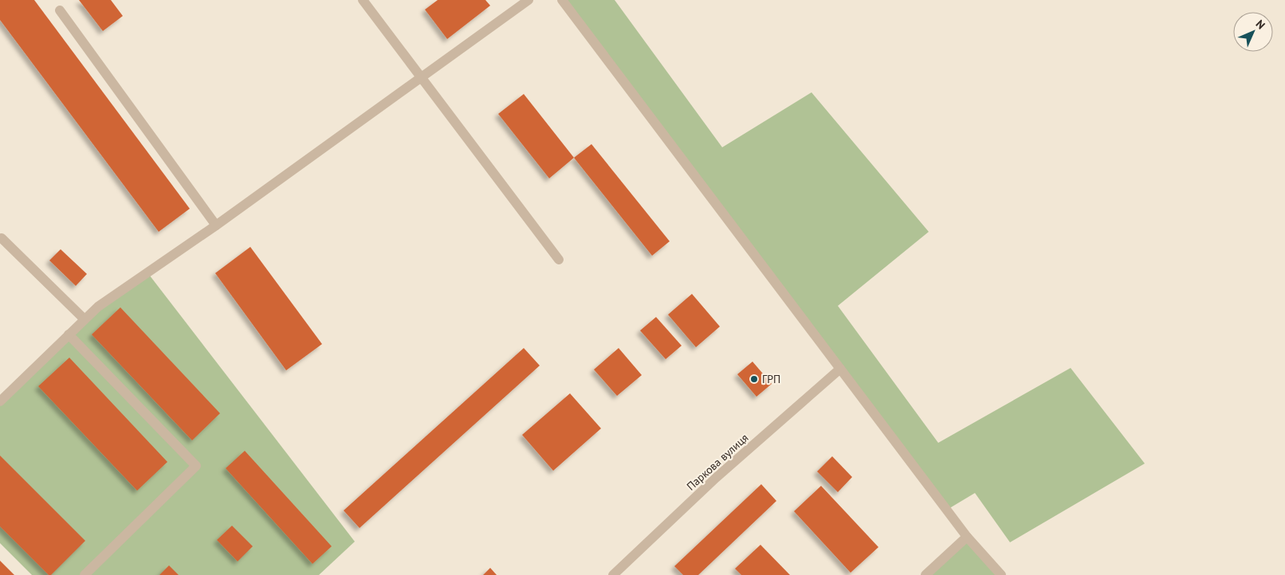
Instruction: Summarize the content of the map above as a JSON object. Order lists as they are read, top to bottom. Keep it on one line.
{"streets":{"street":["Паркова вулиця"]},"places":["ГРП"],"north":"top right"}
